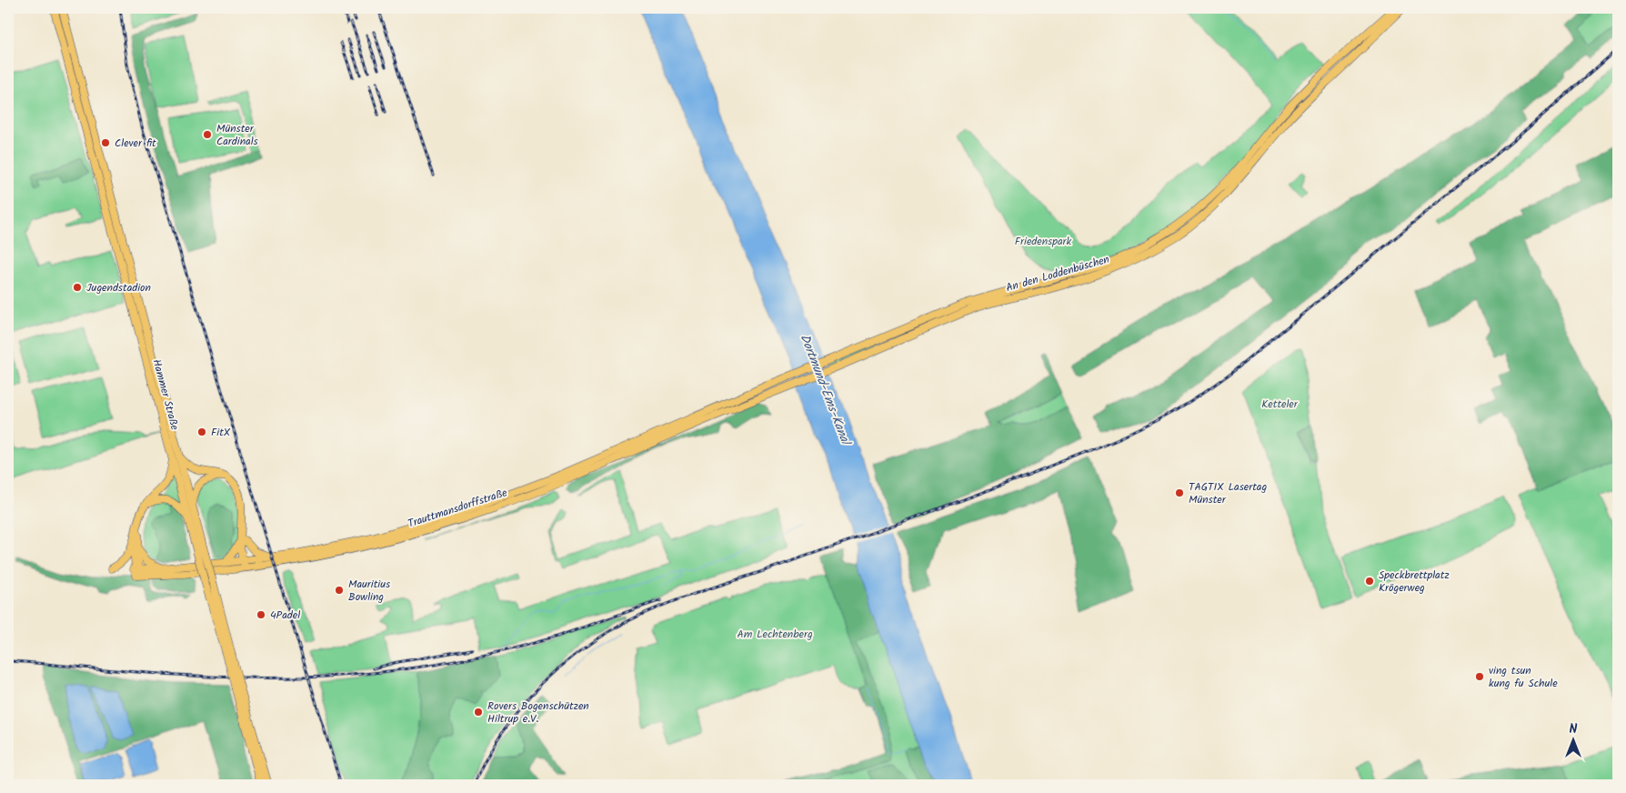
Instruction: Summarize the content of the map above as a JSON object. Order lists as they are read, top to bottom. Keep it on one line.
{"streets":{"main road":["An den Loddenbüschen","Hammer Straße","Trauttmansdorffstraße"]},"crossings":[["An den Loddenbüschen","Trauttmansdorffstraße"]],"water":["Dortmund-Ems-Kanal"],"parks":["Friedenspark","Ketteler","Am Lechtenberg"],"places":["Münster Cardinals","Clever fit","Jugendstadion","FitX","TAGTIX Lasertag Münster","Speckbrettplatz Krögerweg","Mauritius Bowling","4Padel","ving tsun kung fu Schule","Rovers Bogenschützen Hiltrup e.V."],"north":"top"}
